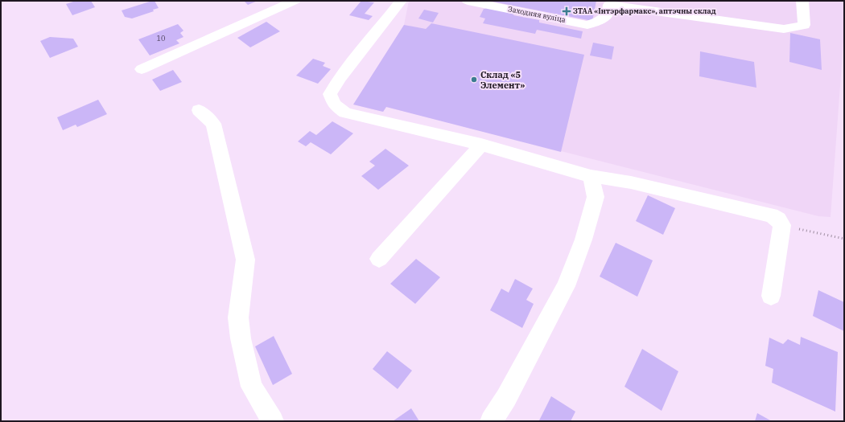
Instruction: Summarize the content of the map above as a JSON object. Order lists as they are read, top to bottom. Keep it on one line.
{"streets":{"street":["Заходняя вуліца"]},"places":{"health":["ЗТАА «Інтэрфармакс», аптэчны склад"],"other":["Склад «5 Элемент»"]},"house_numbers":["10"]}
